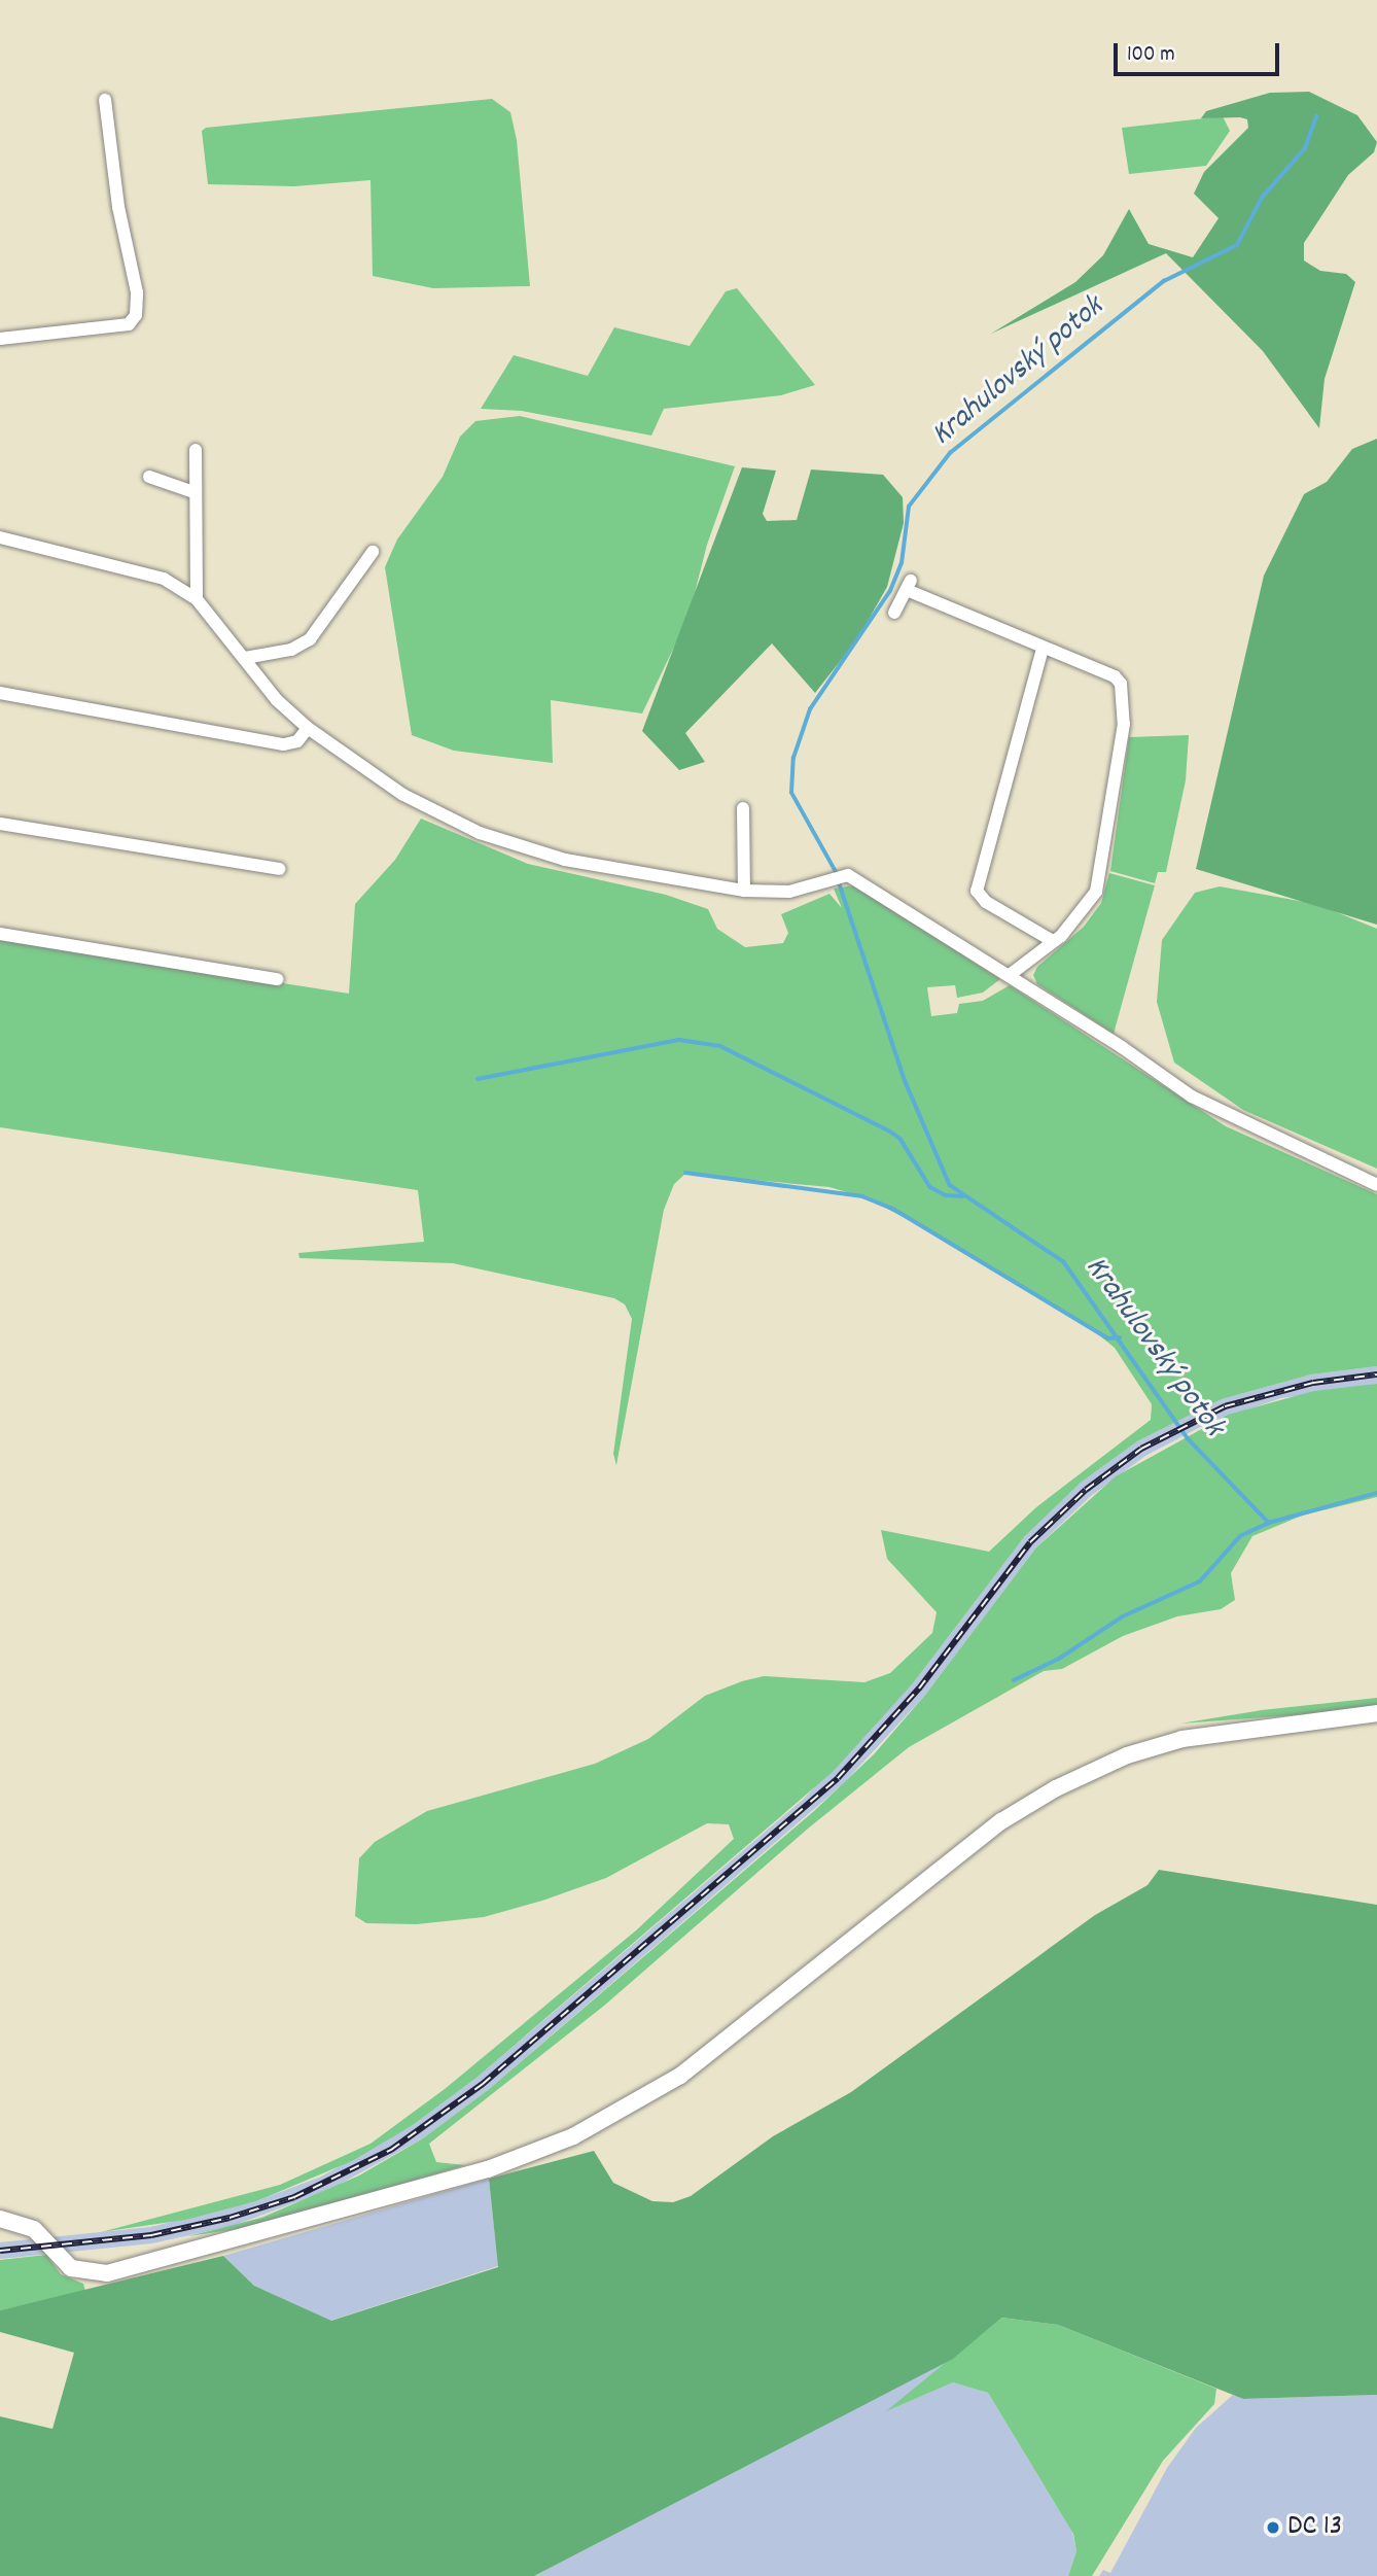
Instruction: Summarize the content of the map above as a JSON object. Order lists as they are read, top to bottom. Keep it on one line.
{"water":["Krahulovský potok"],"places":["DC 13"],"scale_bar":"100 m"}
